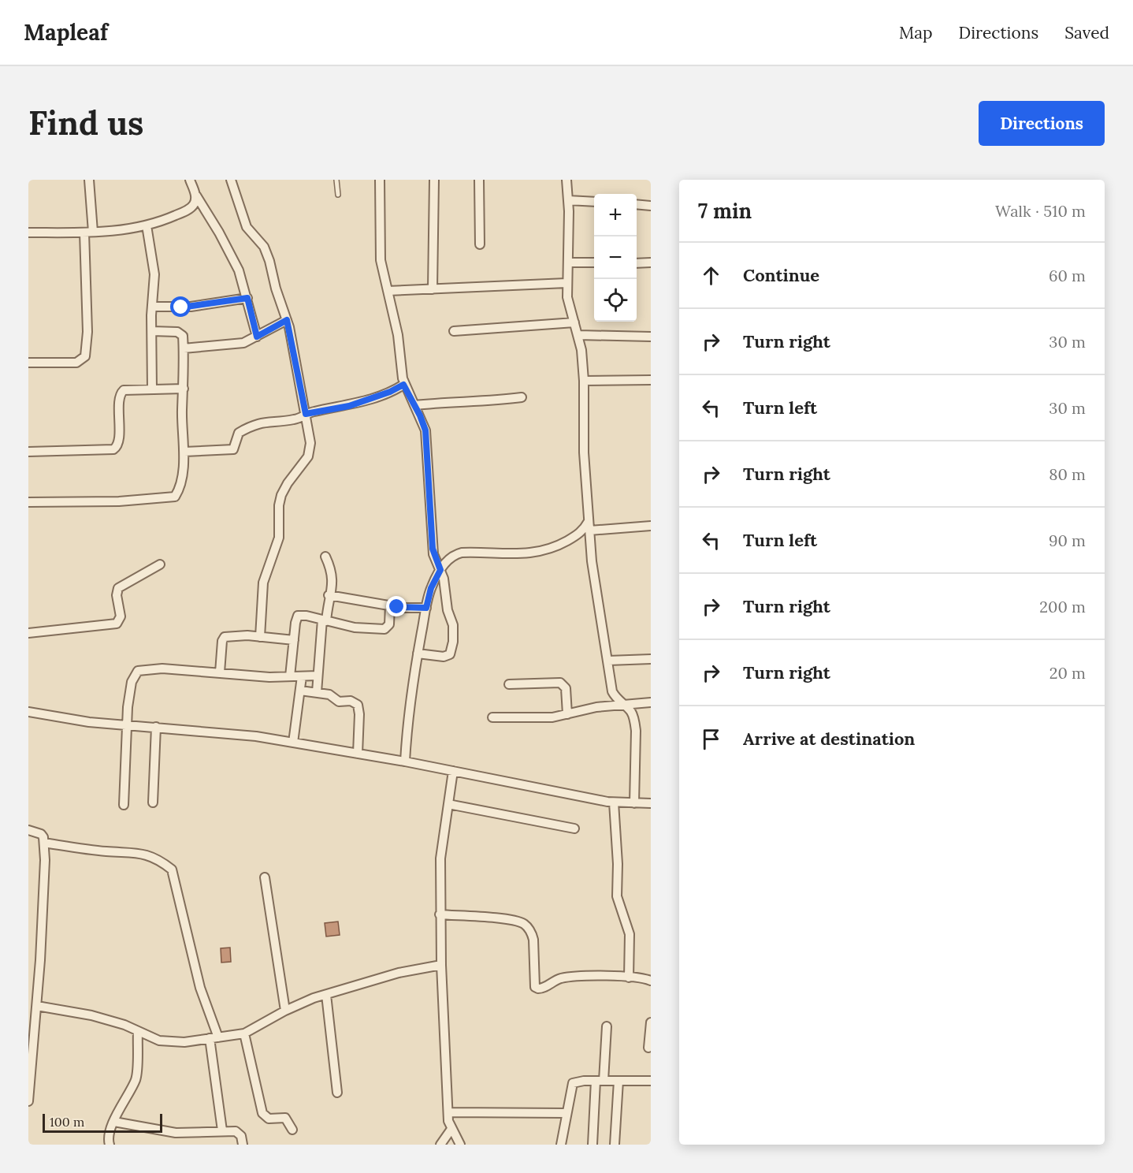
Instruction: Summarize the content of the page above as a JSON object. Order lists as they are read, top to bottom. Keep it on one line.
{"scale_bar":"100 m","page":{"header":"Mapleaf","nav":["Map","Directions","Saved"],"buttons":"Directions","title":"Find us","heading":["7 min","Walk · 510 m"],"map_buttons":["+","−"],"list":[["Continue","60 m"],["Turn right","30 m"],["Turn left","30 m"],["Turn right","80 m"],["Turn left","90 m"],["Turn right","200 m"],["Turn right","20 m"],"Arrive at destination"],"scale":"100 m"}}
